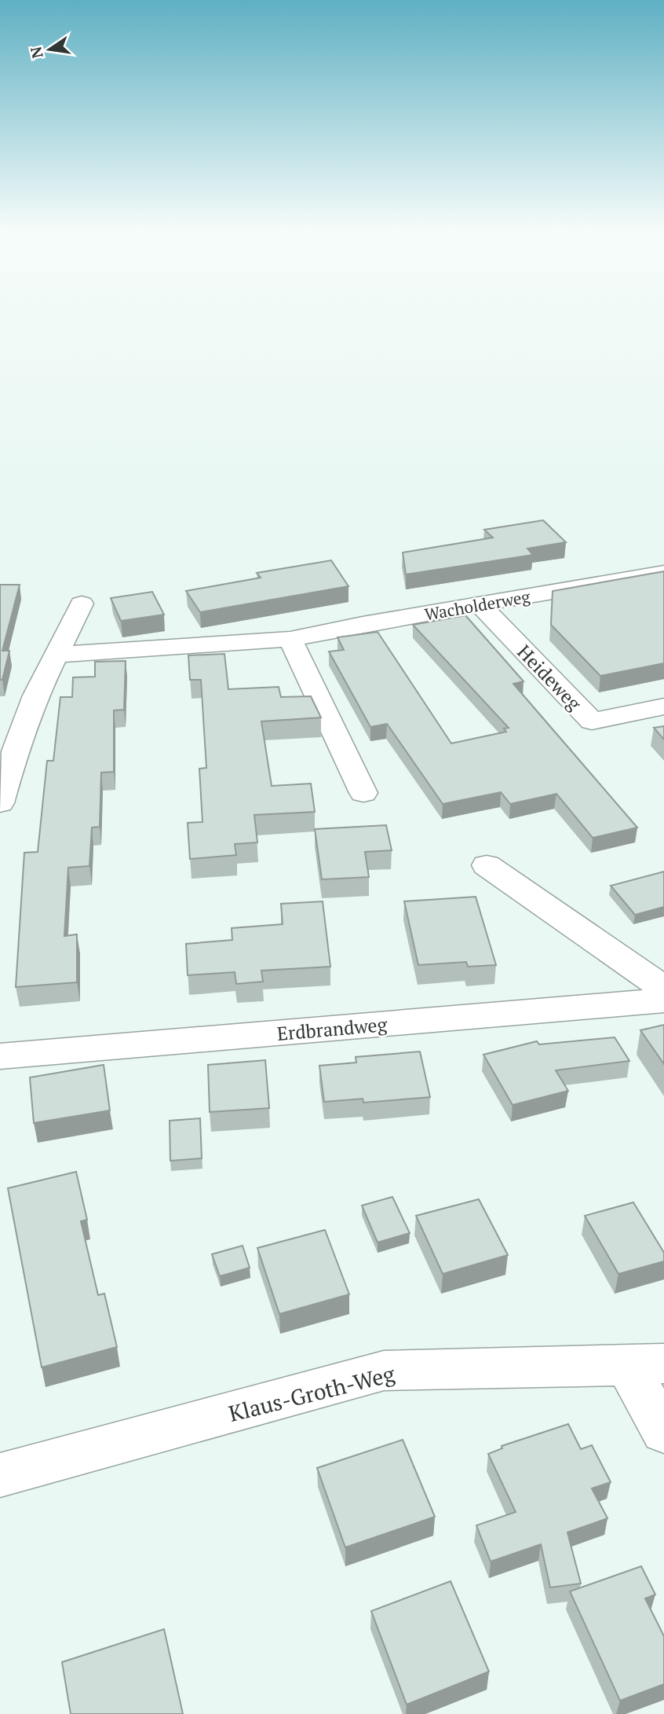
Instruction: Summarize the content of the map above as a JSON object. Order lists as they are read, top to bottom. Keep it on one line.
{"streets":{"street":["Wacholderweg","Heideweg","Erdbrandweg","Klaus-Groth-Weg"]},"crossings":[["Wacholderweg","Heideweg"]],"north":"left"}
